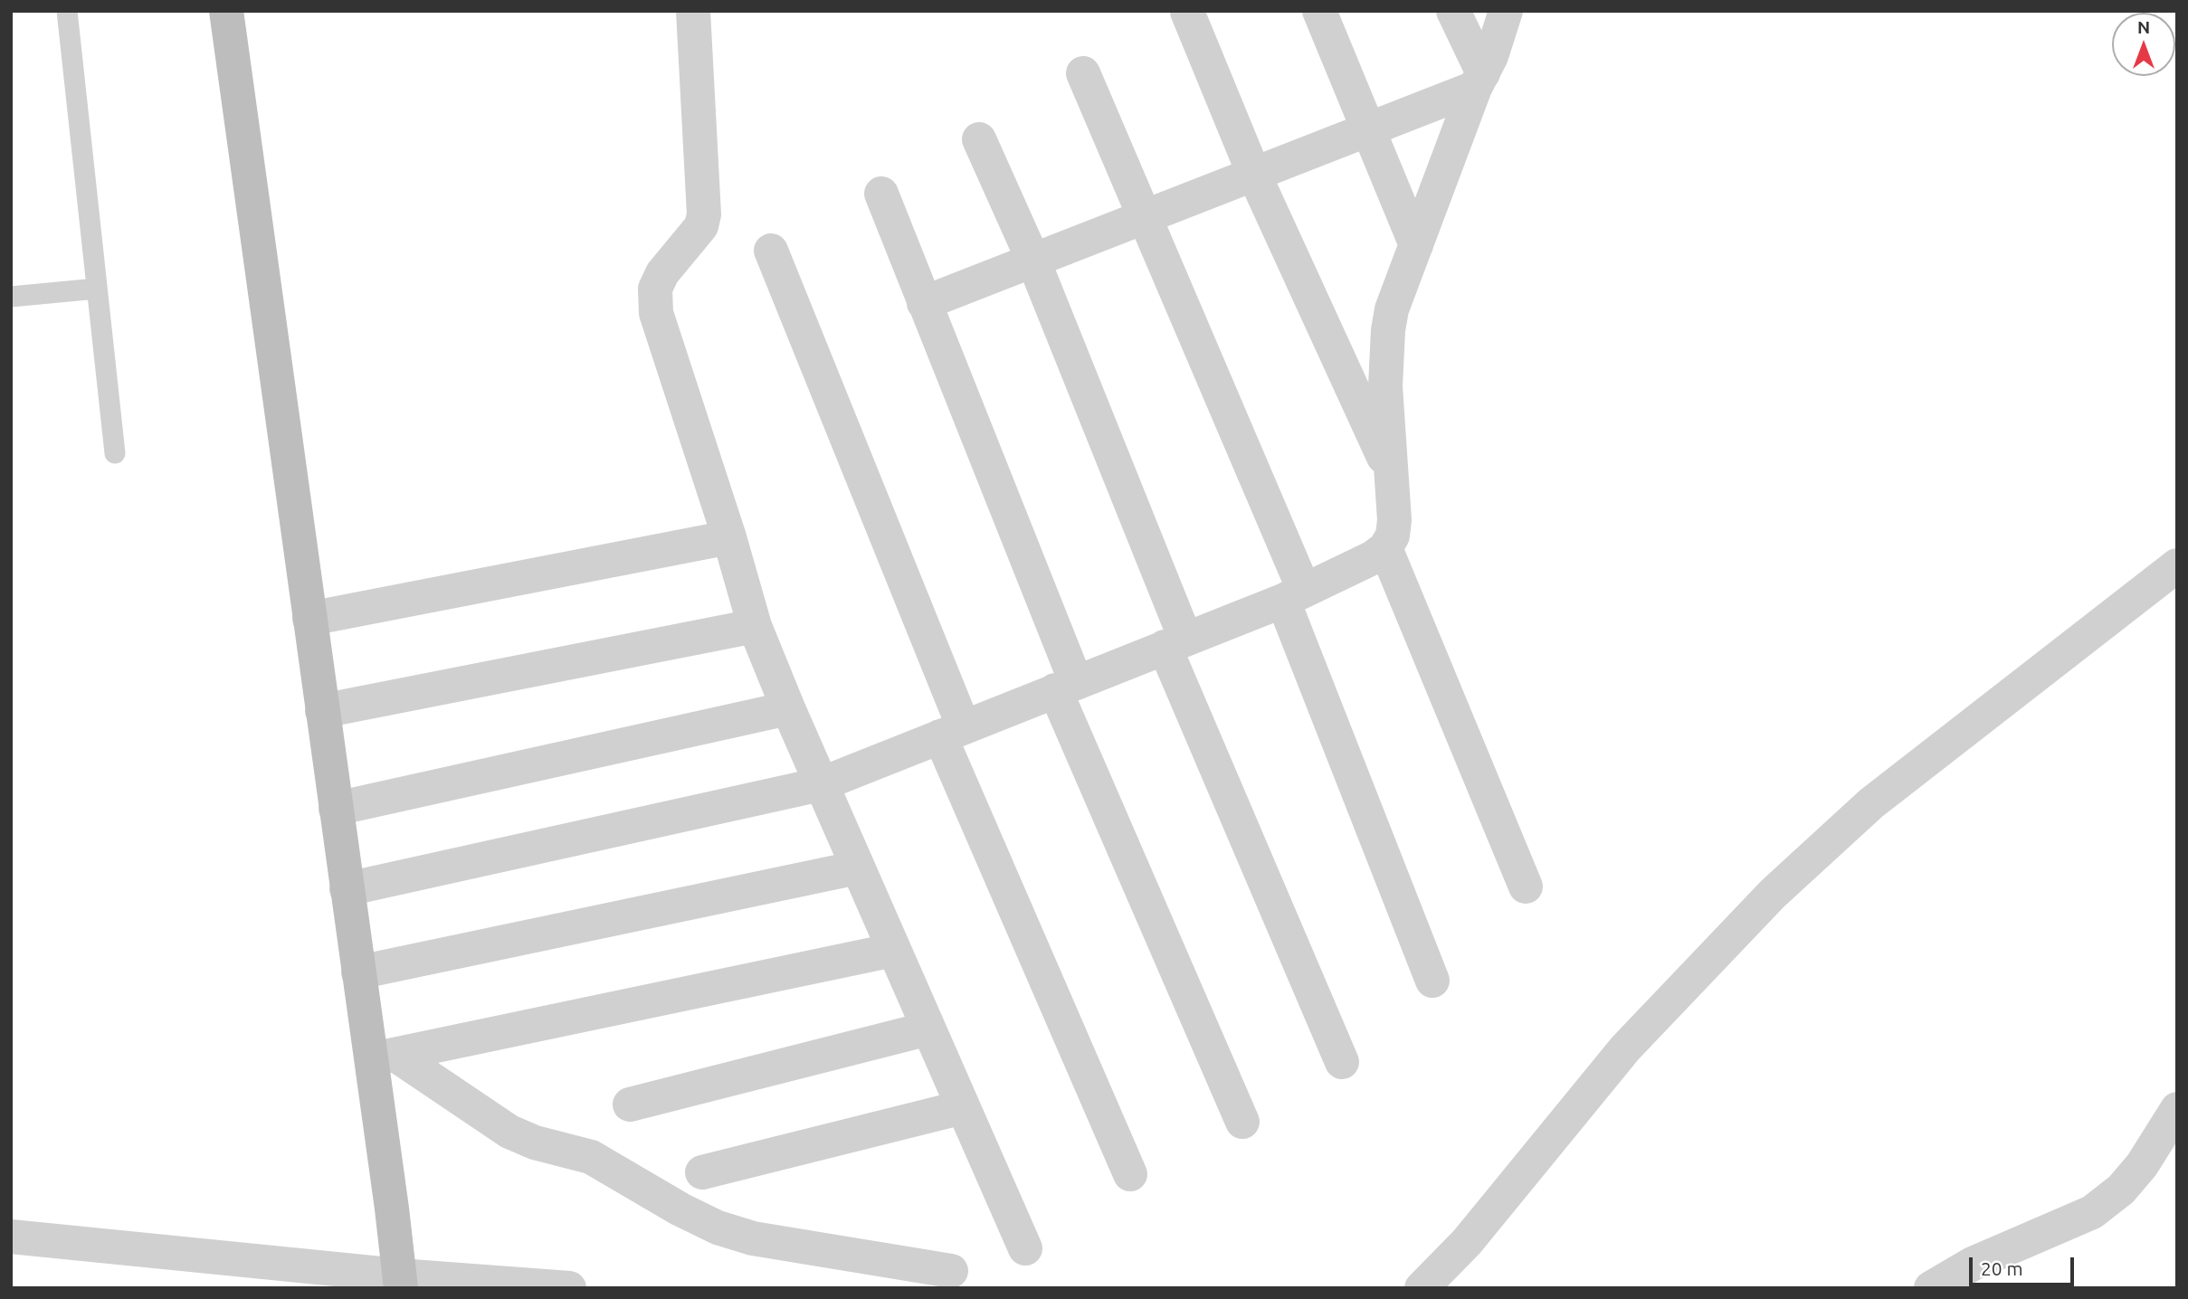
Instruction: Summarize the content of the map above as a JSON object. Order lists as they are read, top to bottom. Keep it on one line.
{"scale_bar":"20 m","north":"top"}
